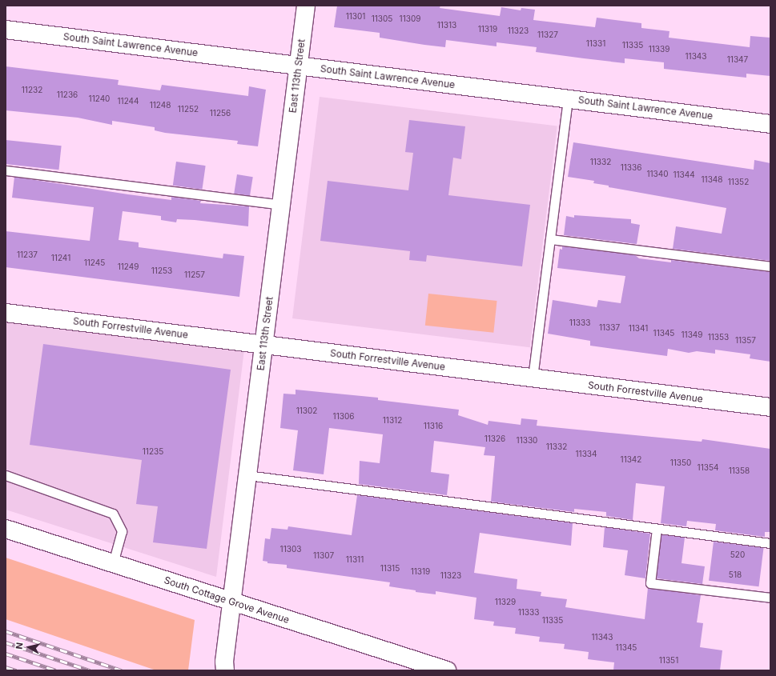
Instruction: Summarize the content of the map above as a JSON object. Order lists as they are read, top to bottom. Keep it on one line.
{"streets":{"street":["South Saint Lawrence Avenue","East 113th Street","South Forrestville Avenue","South Cottage Grove Avenue"]},"crossings":[["South Saint Lawrence Avenue","East 113th Street"],["East 113th Street","South Forrestville Avenue"],["East 113th Street","South Cottage Grove Avenue"]],"house_numbers":["11301","11305","11309","11313","11319","11323","11327","11331","11335","11339","11343","11347","11232","11236","11240","11244","11248","11252","11256","11332","11336","11340","11344","11348","11352","11237","11241","11245","11249","11253","11257","11333","11337","11341","11345","11349","11353","11357","11302","11306","11312","11316","11326","11330","11332","11235","11334","11342","11350","11354","11358","11303","520","11307","11311","11315","11319","518","11323","11329","11333","11335","11343","11345","11351"],"north":"left"}
